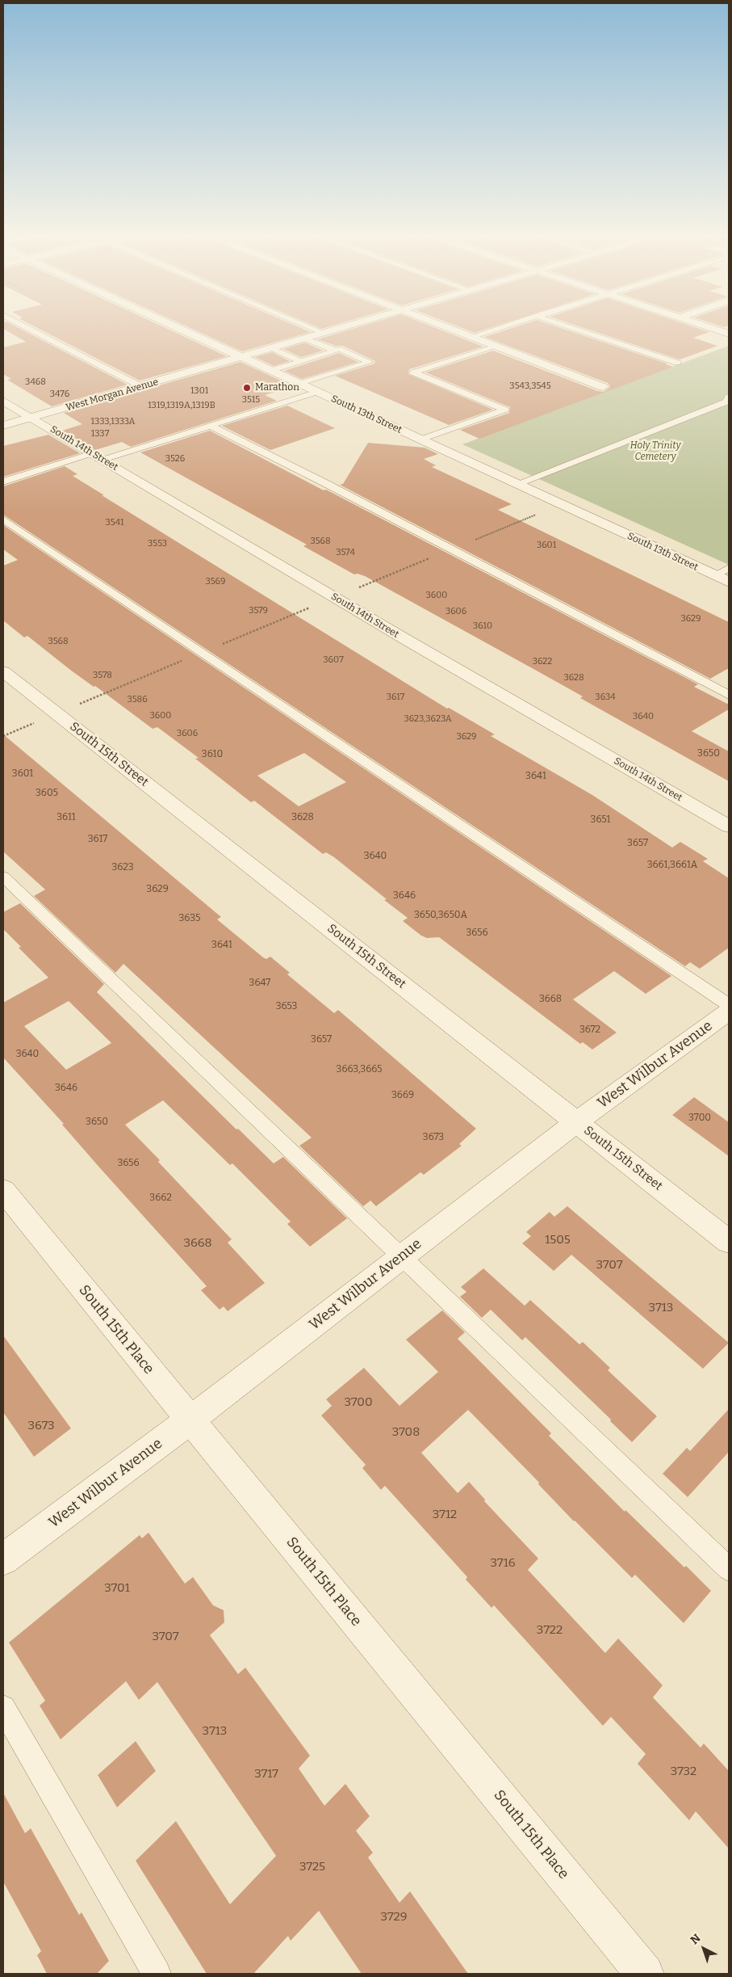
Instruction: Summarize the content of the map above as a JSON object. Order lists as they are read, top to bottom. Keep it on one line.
{"streets":{"street":["West Morgan Avenue","South 13th Street","South 14th Street","South 15th Street","West Wilbur Avenue","South 15th Place"]},"crossings":[["West Morgan Avenue","South 13th Street"],["West Morgan Avenue","South 14th Street"],["South 15th Street","West Wilbur Avenue"],["West Wilbur Avenue","South 15th Place"]],"parks":["Holy Trinity Cemetery"],"places":["Marathon"],"house_numbers":["3468","3543,3545","1301","3476","3515","1319,1319A,1319B","1333,1333A","1337","3526","3541","3568","3553","3601","3574","3569","3600","3579","3606","3629","3610","3568","3607","3622","3578","3628","3617","3634","3586","3600","3640","3623,3623A","3606","3629","3650","3610","3601","3641","3605","3611","3628","3651","3617","3657","3640","3661,3661A","3623","3629","3646","3650,3650A","3635","3656","3641","3647","3668","3653","3672","3657","3640","3663,3665","3646","3669","3700","3650","3673","3656","3662","1505","3668","3707","3713","3700","3673","3708","3712","3716","3701","3722","3707","3713","3732","3717","3725","3729"],"north":"top left"}
